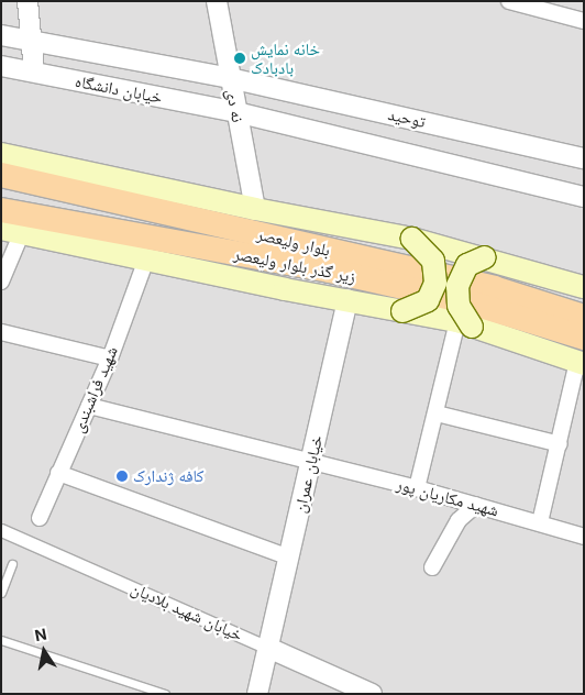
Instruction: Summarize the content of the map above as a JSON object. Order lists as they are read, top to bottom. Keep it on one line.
{"streets":{"main road":["بلوار ولیعصر","زیر گذر بلوار ولیعصر"],"street":["خیابان دانشگاه","نه دی","توحید","شهید فراشبندی","خیابان عمران","شهید مکاریان پور","خیابان شهید بلادیان"]},"crossings":[["خیابان دانشگاه","نه دی"],["خیابان دانشگاه","توحید"],["نه دی","توحید"],["نه دی","بلوار ولیعصر"],["شهید فراشبندی","شهید مکاریان پور"],["خیابان عمران","شهید مکاریان پور"],["خیابان عمران","خیابان شهید بلادیان"]],"places":["خانه نمایش بادبادک","کافه ژندارک"],"north":"top"}
